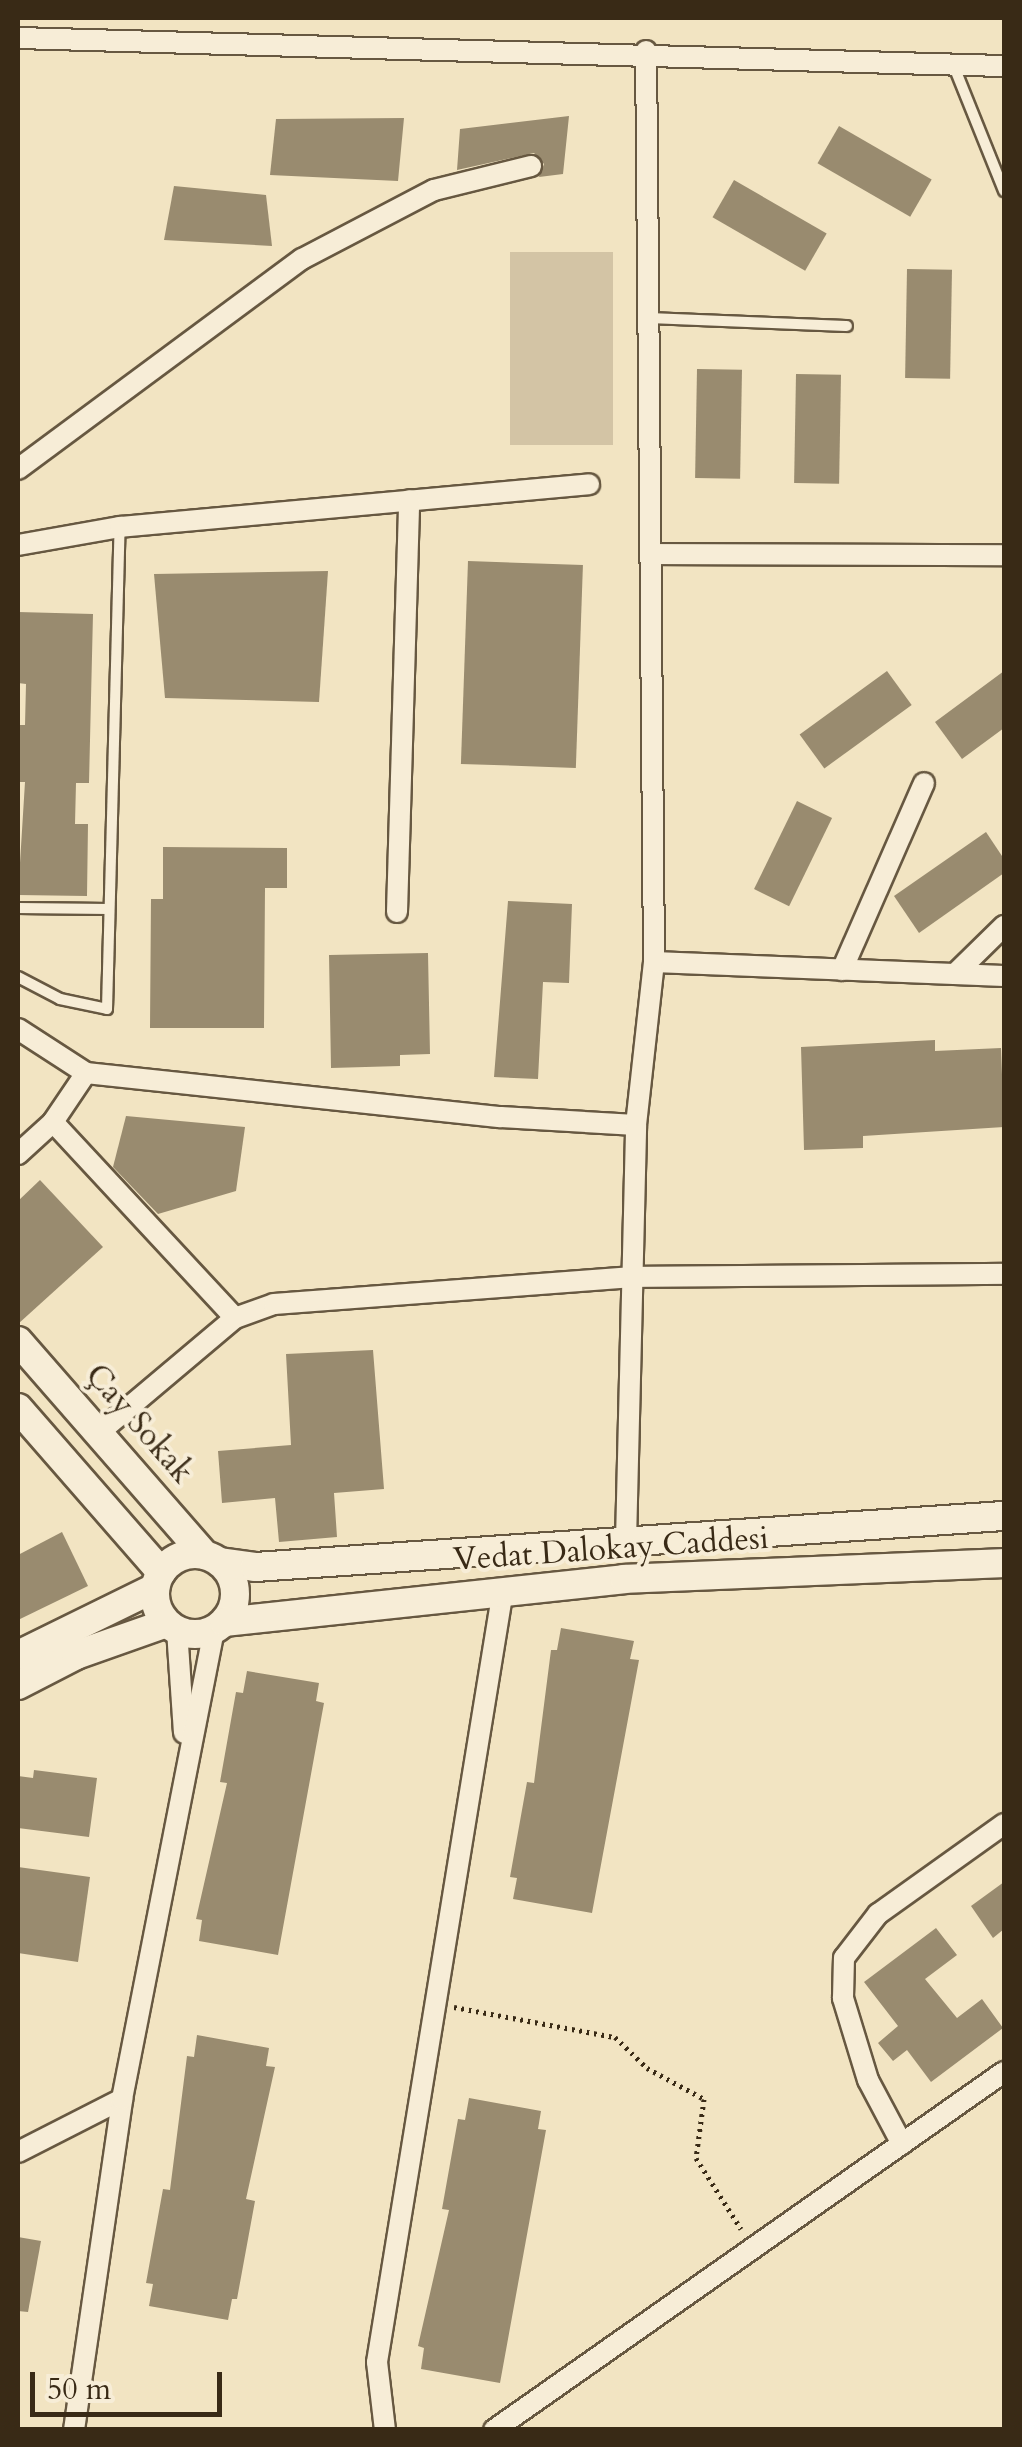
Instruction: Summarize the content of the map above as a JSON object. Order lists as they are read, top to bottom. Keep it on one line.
{"streets":{"main road":["Çay Sokak","Vedat Dalokay Caddesi"]},"crossings":[["Çay Sokak","Vedat Dalokay Caddesi"]],"scale_bar":"50 m"}
